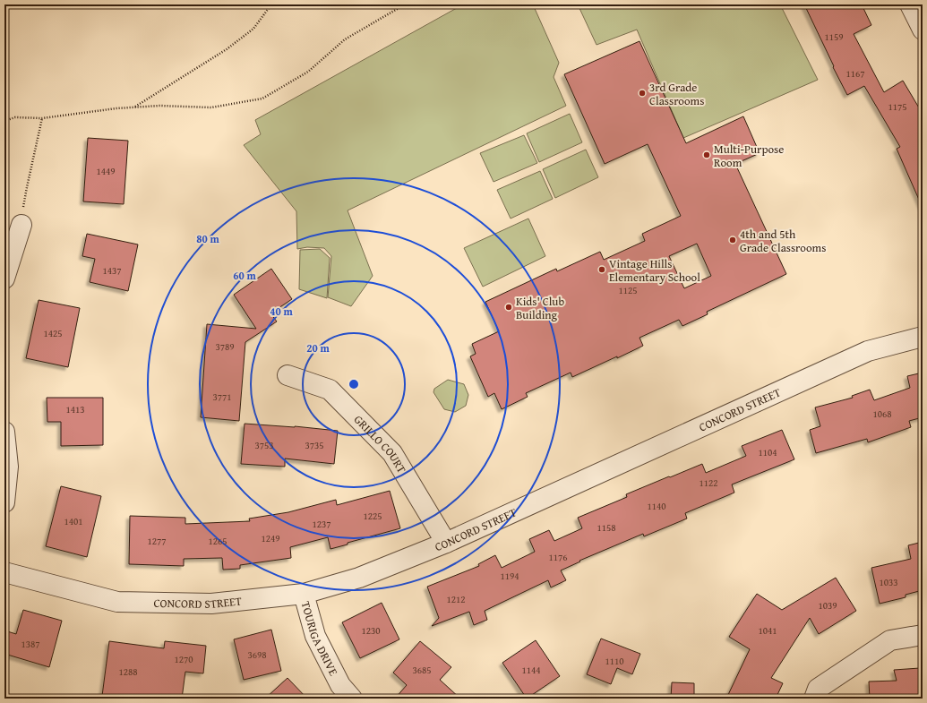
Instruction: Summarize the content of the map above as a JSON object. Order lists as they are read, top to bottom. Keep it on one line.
{"streets":{"street":["CONCORD STREET","GRILLO COURT","TOURIGA DRIVE"]},"crossings":[["CONCORD STREET","GRILLO COURT"],["CONCORD STREET","TOURIGA DRIVE"]],"places":["3rd Grade Classrooms","Multi-Purpose Room","4th and 5th Grade Classrooms","Vintage Hills Elementary School","Kids' Club Building"],"house_numbers":["1159","1167","1175","1449","1437","1125","1425","3789","3771","1413","1068","3753","3735","1104","1122","1140","1225","1401","1237","1158","1249","1277","1265","1176","1194","1033","1212","1039","1230","1041","1387","3698","1270","1110","3685","1144","1288"],"rings":["80 m","60 m","40 m","20 m"]}
